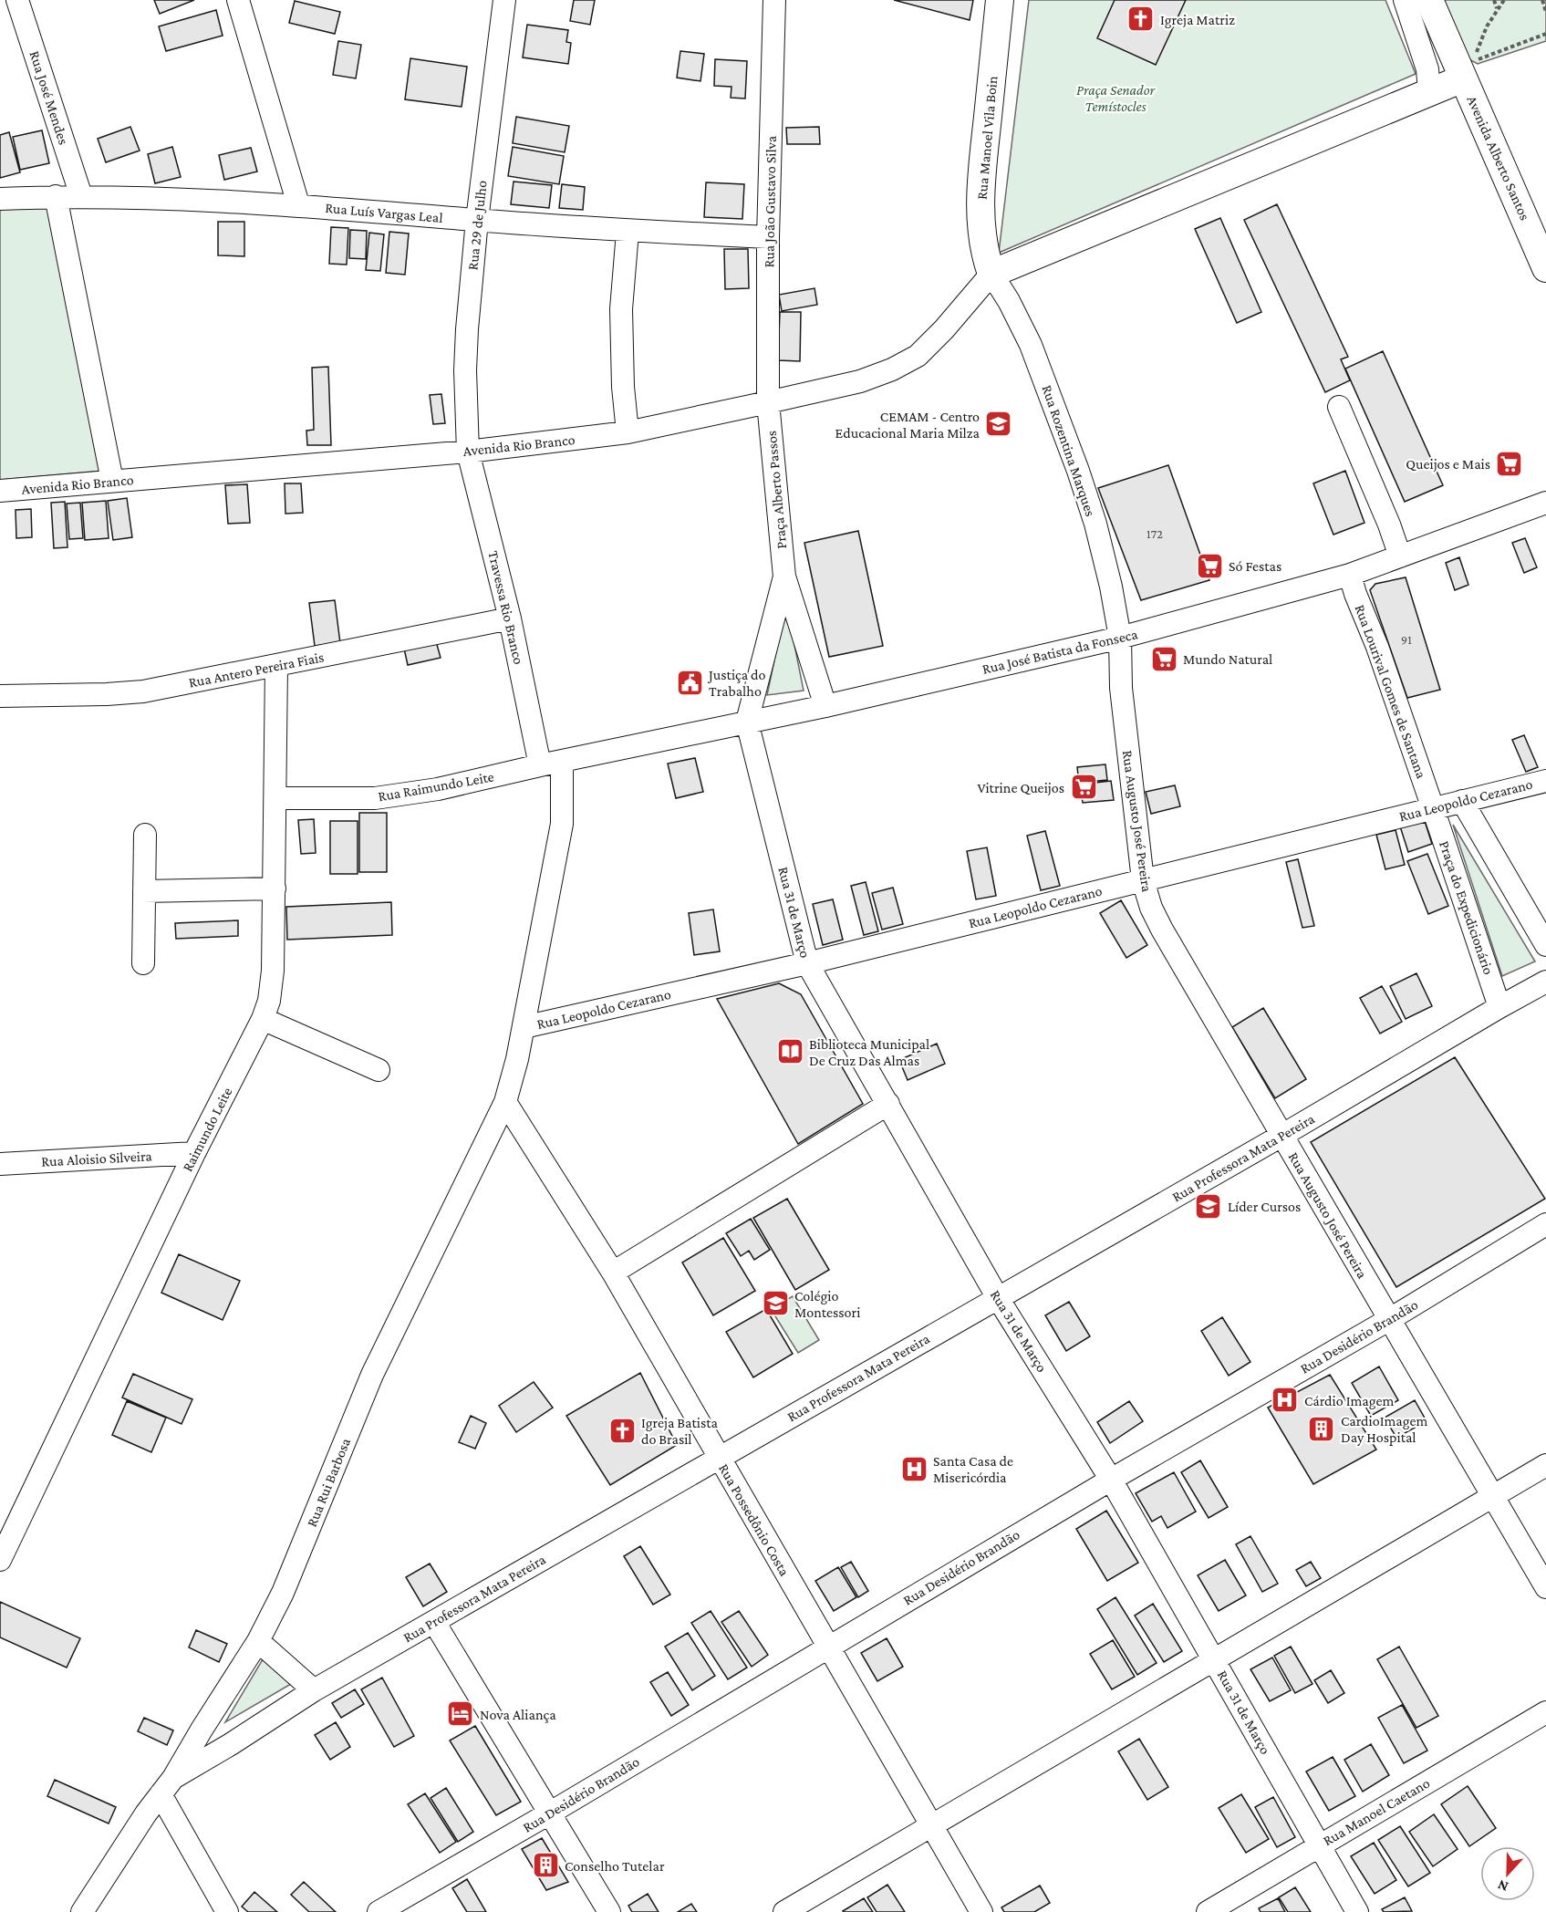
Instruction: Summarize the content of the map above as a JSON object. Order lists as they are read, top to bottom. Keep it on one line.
{"streets":{"main road":["Rua Manoel Vila Boin","Avenida Alberto Santos"],"street":["Rua José Mendes","Rua João Gustavo Silva","Rua Luís Vargas Leal","Rua 29 de Julho","Avenida Rio Branco","Rua Rozentina Marques","Praça Alberto Passos","Travessa Rio Branco","Rua José Batista da Fonseca","Rua Antero Pereira Fiais","Rua Lourival Gomes de Santana","Rua Raimundo Leite","Rua Leopoldo Cezarano","Rua Augusto José Pereira","Praça do Expedicionário","Rua 31 de Março","Raimundo Leite","Rua Professora Mata Pereira","Rua Aloisio Silveira","Rua Desidério Brandão","Rua Rui Barbosa","Rua Possedônio Costa","Rua Manoel Caetano"]},"crossings":[["Rua José Mendes","Rua Luís Vargas Leal"],["Rua Manoel Vila Boin","Avenida Rio Branco"],["Rua Manoel Vila Boin","Rua Rozentina Marques"],["Rua João Gustavo Silva","Rua Luís Vargas Leal"],["Rua João Gustavo Silva","Avenida Rio Branco"],["Rua João Gustavo Silva","Praça Alberto Passos"],["Rua Luís Vargas Leal","Rua 29 de Julho"],["Rua 29 de Julho","Avenida Rio Branco"],["Rua 29 de Julho","Travessa Rio Branco"],["Avenida Rio Branco","Rua Rozentina Marques"],["Avenida Rio Branco","Praça Alberto Passos"],["Avenida Rio Branco","Travessa Rio Branco"],["Rua Rozentina Marques","Rua José Batista da Fonseca"],["Rua Rozentina Marques","Rua Augusto José Pereira"],["Praça Alberto Passos","Rua José Batista da Fonseca"],["Praça Alberto Passos","Rua 31 de Março"],["Travessa Rio Branco","Rua Antero Pereira Fiais"],["Travessa Rio Branco","Rua Raimundo Leite"],["Rua José Batista da Fonseca","Rua Lourival Gomes de Santana"],["Rua José Batista da Fonseca","Rua Raimundo Leite"],["Rua José Batista da Fonseca","Rua Augusto José Pereira"],["Rua José Batista da Fonseca","Rua 31 de Março"],["Rua José Batista da Fonseca","Rua Rui Barbosa"],["Rua Antero Pereira Fiais","Raimundo Leite"],["Rua Lourival Gomes de Santana","Rua Leopoldo Cezarano"],["Rua Lourival Gomes de Santana","Praça do Expedicionário"],["Rua Raimundo Leite","Raimundo Leite"],["Rua Raimundo Leite","Rua Rui Barbosa"],["Rua Leopoldo Cezarano","Rua Augusto José Pereira"],["Rua Leopoldo Cezarano","Praça do Expedicionário"],["Rua Leopoldo Cezarano","Rua 31 de Março"],["Rua Leopoldo Cezarano","Rua Rui Barbosa"],["Rua Augusto José Pereira","Rua Professora Mata Pereira"],["Rua Augusto José Pereira","Rua Desidério Brandão"],["Praça do Expedicionário","Rua Professora Mata Pereira"],["Rua 31 de Março","Rua Professora Mata Pereira"],["Rua 31 de Março","Rua Desidério Brandão"],["Rua 31 de Março","Rua Manoel Caetano"],["Raimundo Leite","Rua Aloisio Silveira"],["Rua Professora Mata Pereira","Rua Rui Barbosa"],["Rua Professora Mata Pereira","Rua Possedônio Costa"],["Rua Desidério Brandão","Rua Possedônio Costa"],["Rua Rui Barbosa","Rua Possedônio Costa"]],"parks":["Praça Senador Temístocles"],"places":{"church":["Igreja Matriz","Igreja Batista do Brasil"],"school or university":["CEMAM - Centro Educacional Maria Milza","Líder Cursos","Colégio Montessori"],"supermarket":["Queijos e Mais","Só Festas","Mundo Natural","Vitrine Queijos"],"public building":["Justiça do Trabalho"],"library":["Biblioteca Municipal De Cruz Das Almas"],"hospital":["Cárdio Imagem","Santa Casa de Misericórdia"],"building":["CardioImagem Day Hospital","Conselho Tutelar"],"hotel":["Nova Aliança"]},"house_numbers":["172","91"],"north":"bottom"}
